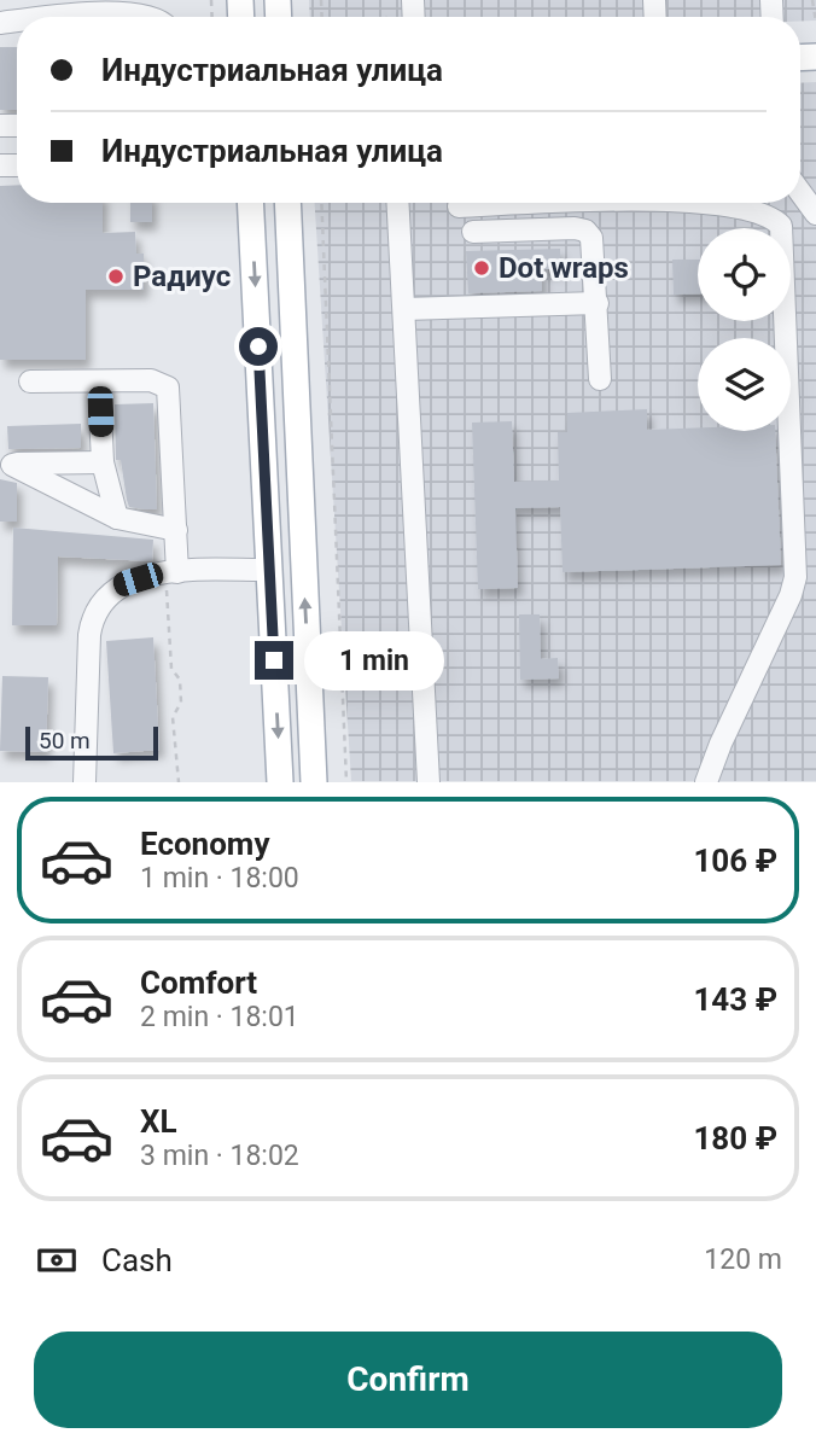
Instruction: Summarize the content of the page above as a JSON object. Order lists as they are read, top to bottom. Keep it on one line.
{"places":["Dot wraps","Радиус"],"scale_bar":"50 m","page":{"banner":["Индустриальная улица","Индустриальная улица"],"bubble":"1 min","scale":"50 m","list":[{"name":"Economy","note":"1 min · 18:00","value":"106 ₽"},{"name":"Comfort","note":"2 min · 18:01","value":"143 ₽"},{"name":"XL","note":"3 min · 18:02","value":"180 ₽"}],"pay":["Cash","120 m"],"buttons":"Confirm"}}
